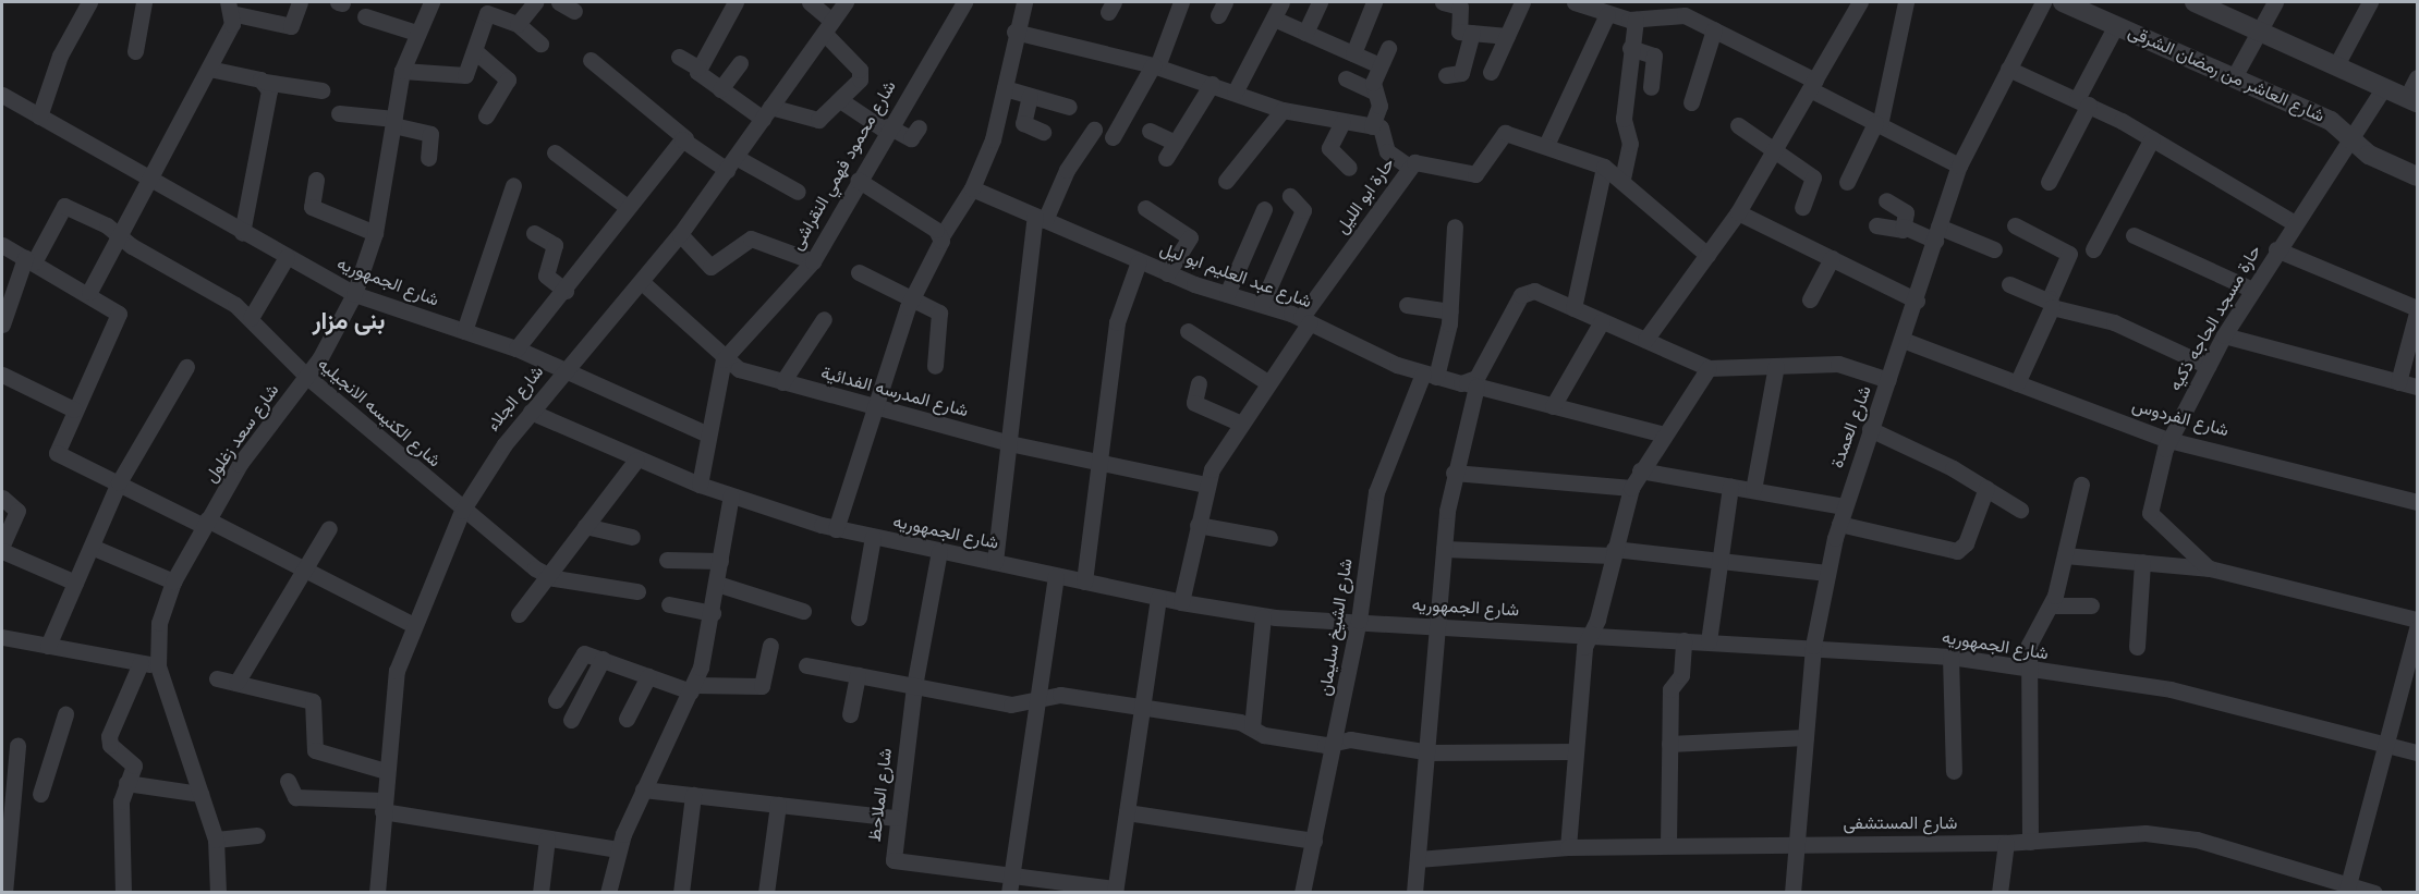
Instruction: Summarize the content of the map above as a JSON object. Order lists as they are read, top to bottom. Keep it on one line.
{"streets":{"street":["شارع العاشر من رمضان الشرقى","شارع محمود فهمي النقراشى","حارة ابو الليل","شارع عبد العليم ابو ليل","شارع الجمهوريه","حارة مسجد الحاجه ذكيه","شارع المدرسه الفدائية","شارع الجلاء","شارع الكنيسه الانجيليه","شارع الفردوس","شارع العمدة","شارع سعد زغلول","شارع الشيخ سليمان","شارع الملاحظ","شارع المستشفى"]},"crossings":[["شارع العاشر من رمضان الشرقى","حارة مسجد الحاجه ذكيه"],["شارع محمود فهمي النقراشى","شارع المدرسه الفدائية"],["حارة ابو الليل","شارع عبد العليم ابو ليل"],["حارة ابو الليل","شارع الجمهوريه"],["حارة ابو الليل","شارع المدرسه الفدائية"],["شارع عبد العليم ابو ليل","شارع الشيخ سليمان"],["شارع الجمهوريه","شارع الجلاء"],["شارع الجمهوريه","شارع العمدة"],["شارع الجمهوريه","شارع سعد زغلول"],["شارع الجمهوريه","شارع الشيخ سليمان"],["شارع الجمهوريه","شارع الملاحظ"],["حارة مسجد الحاجه ذكيه","شارع الفردوس"],["شارع المدرسه الفدائية","شارع الجلاء"],["شارع الجلاء","شارع الكنيسه الانجيليه"],["شارع الكنيسه الانجيليه","شارع سعد زغلول"],["شارع الفردوس","شارع العمدة"],["شارع العمدة","شارع المستشفى"]],"districts":["بنى مزار"]}
